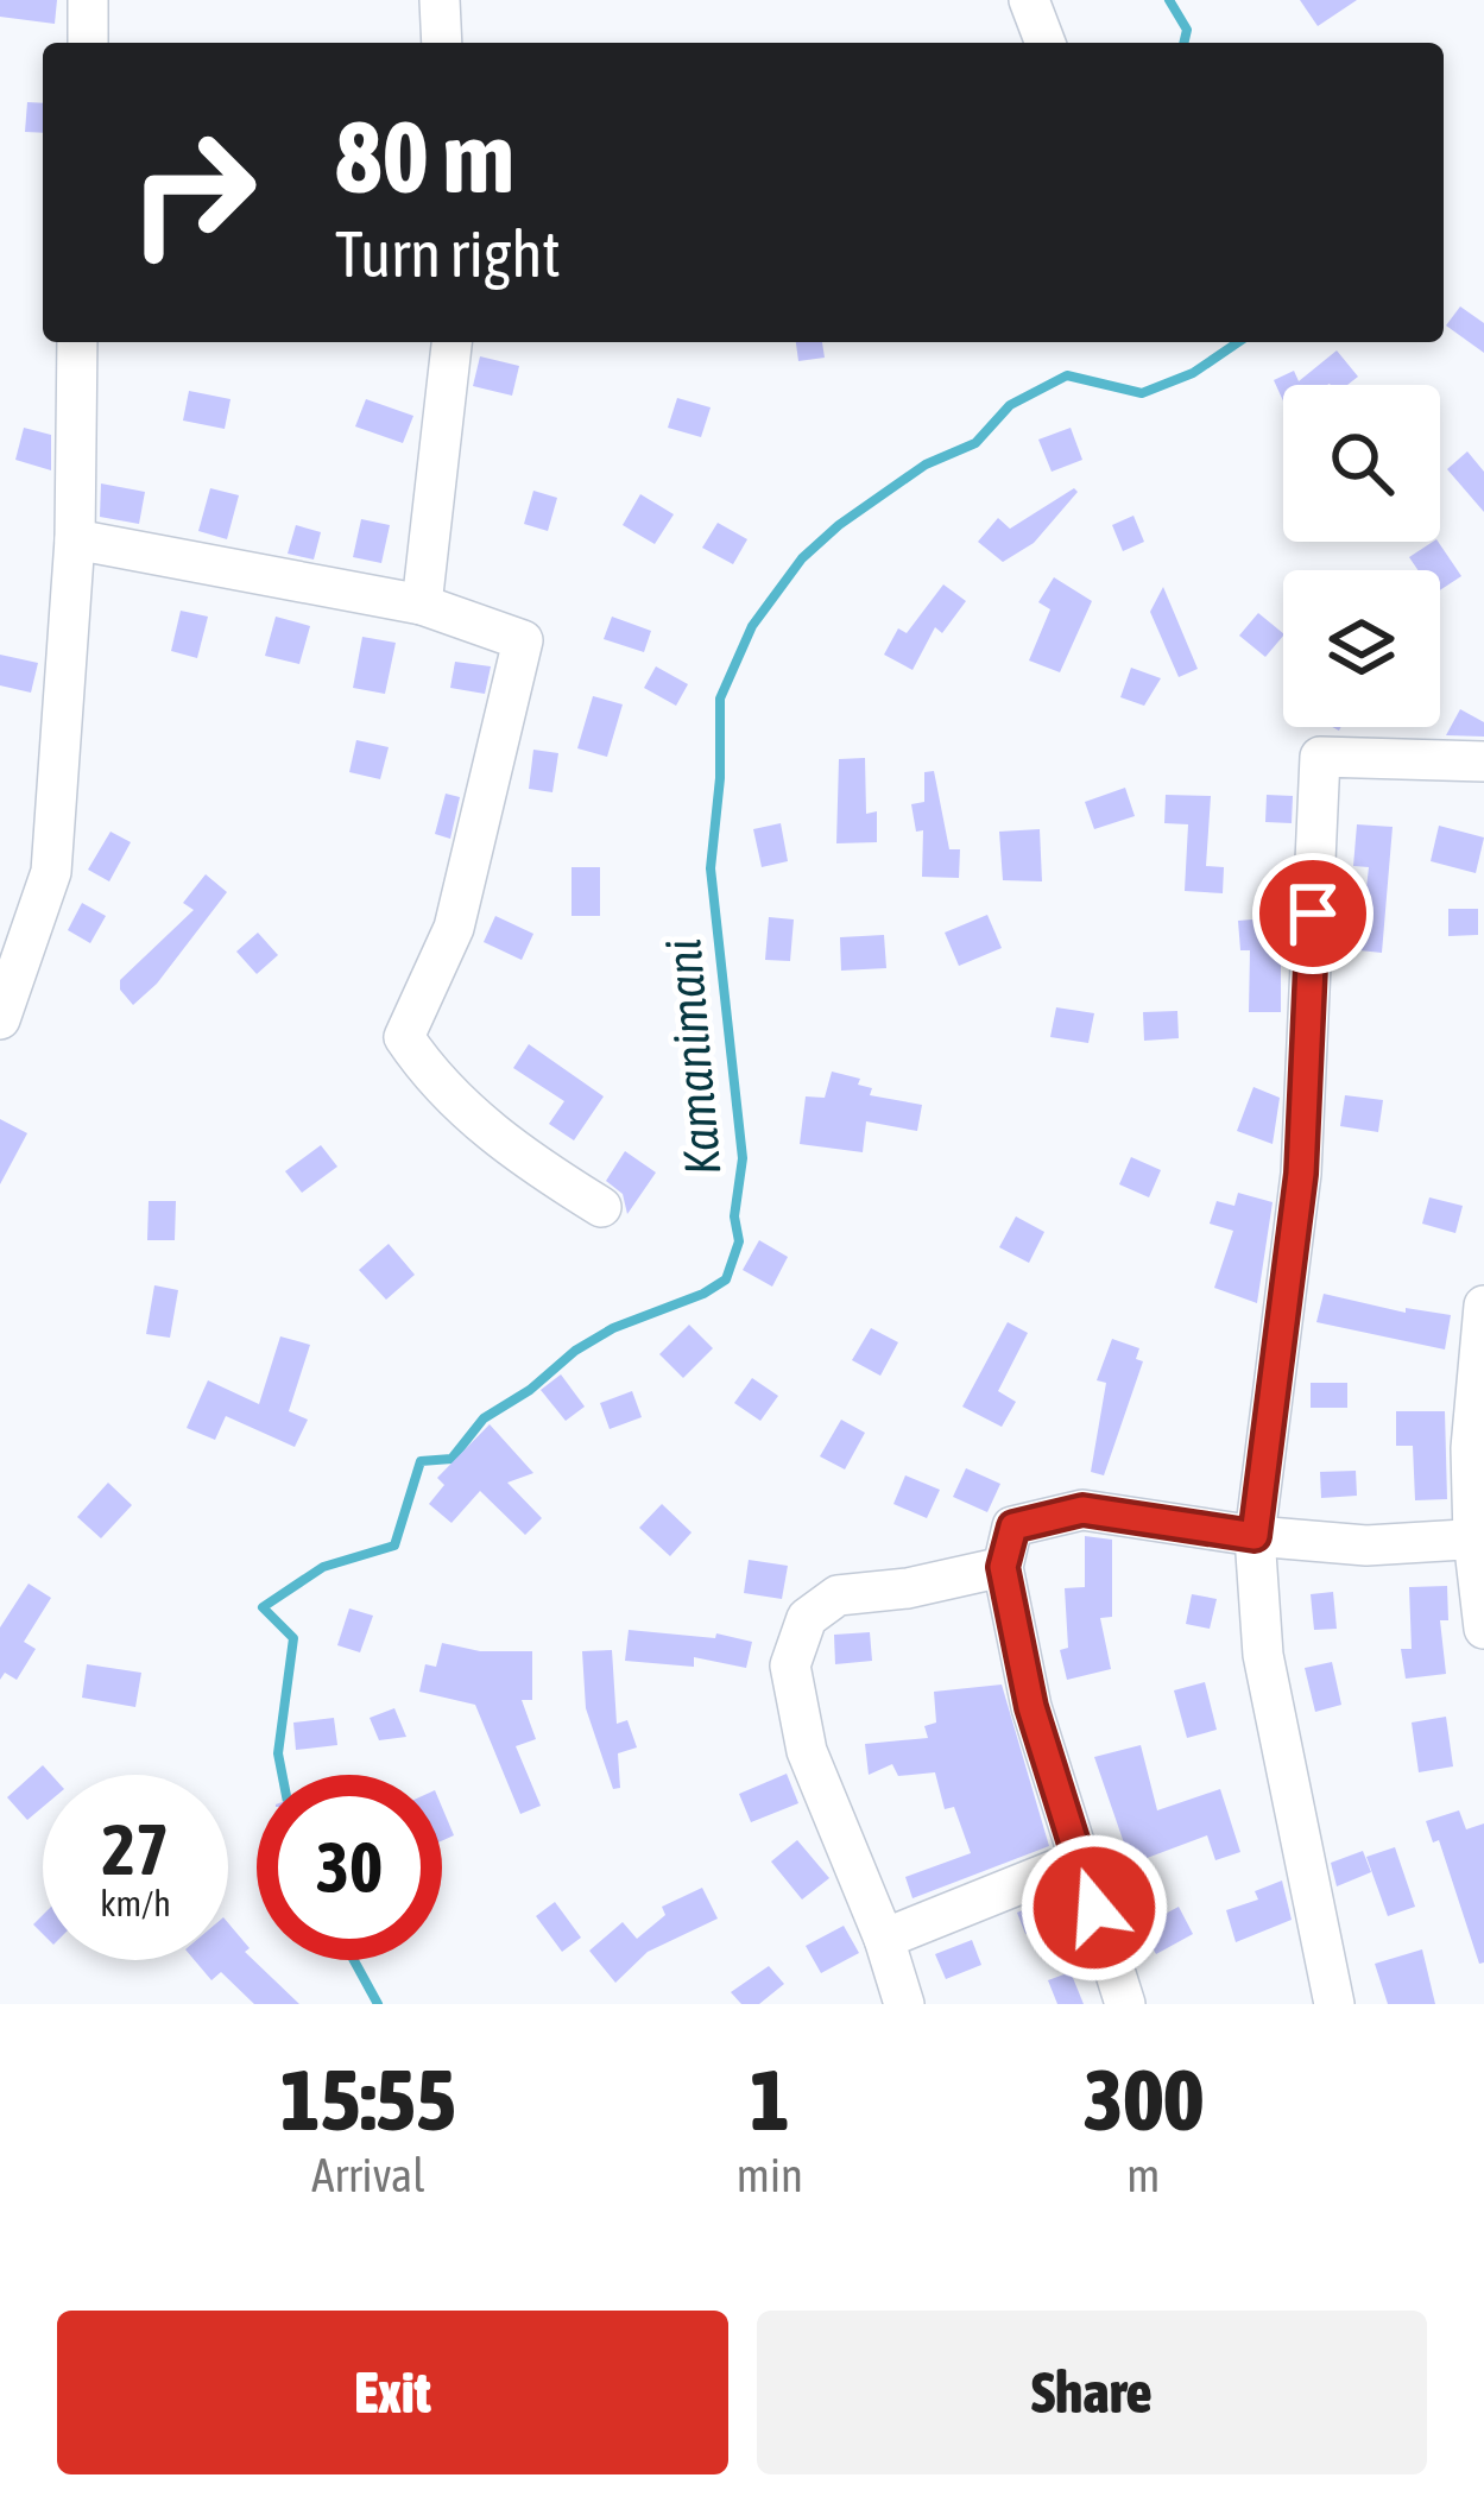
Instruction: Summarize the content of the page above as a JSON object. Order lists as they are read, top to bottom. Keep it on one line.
{"water":["Kamanimani"],"page":{"turn":["80 m","Turn right"],"speed":"27 km/h","limit":"30","eta":["15:55","Arrival","1","min","300","m"],"buttons":["Exit","Share"]}}
